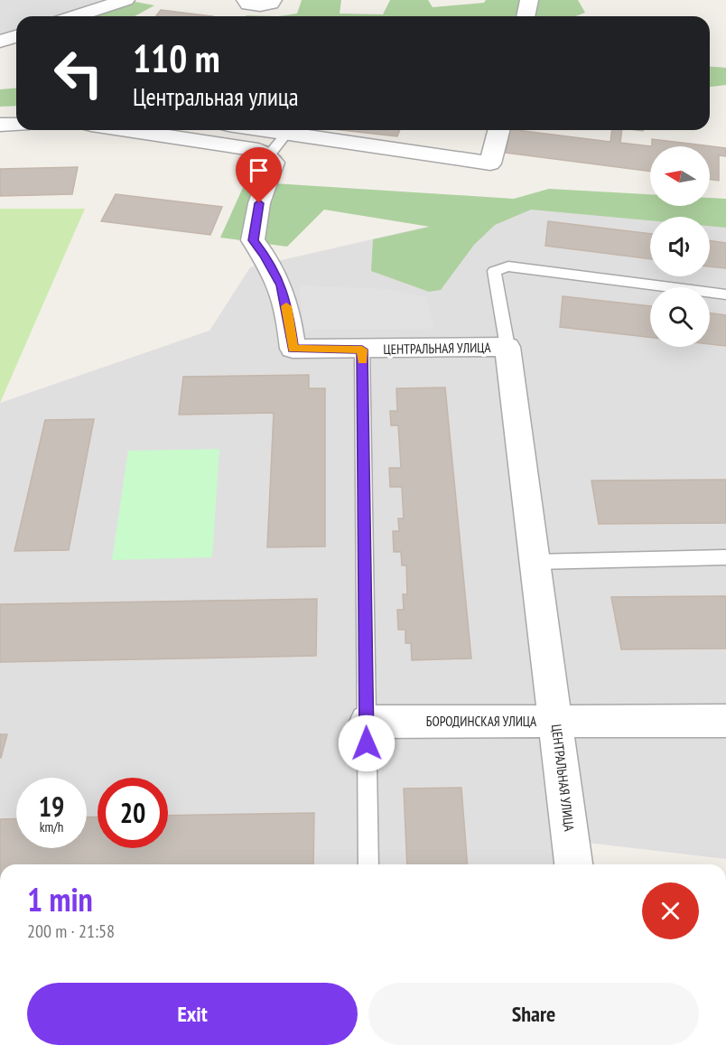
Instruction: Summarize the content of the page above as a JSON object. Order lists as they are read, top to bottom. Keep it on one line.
{"streets":{"street":["ЦЕНТРАЛЬНАЯ УЛИЦА","БОРОДИНСКАЯ УЛИЦА"]},"crossings":[["ЦЕНТРАЛЬНАЯ УЛИЦА","БОРОДИНСКАЯ УЛИЦА"]],"north":"left","page":{"turn":["110 m","Центральная улица"],"speed":"19 km/h","limit":"20","heading":["1 min","200 m · 21:58"],"buttons":["Exit","Share"]}}
